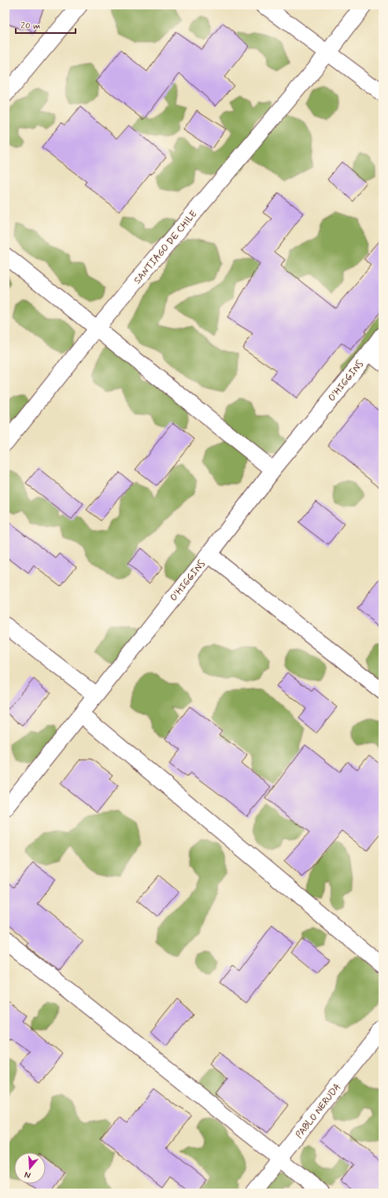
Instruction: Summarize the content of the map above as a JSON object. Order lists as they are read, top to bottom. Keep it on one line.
{"streets":{"street":["SANTIAGO DE CHILE","O'HIGGINS","PABLO NERUDA"]},"scale_bar":"20 m","north":"bottom"}
